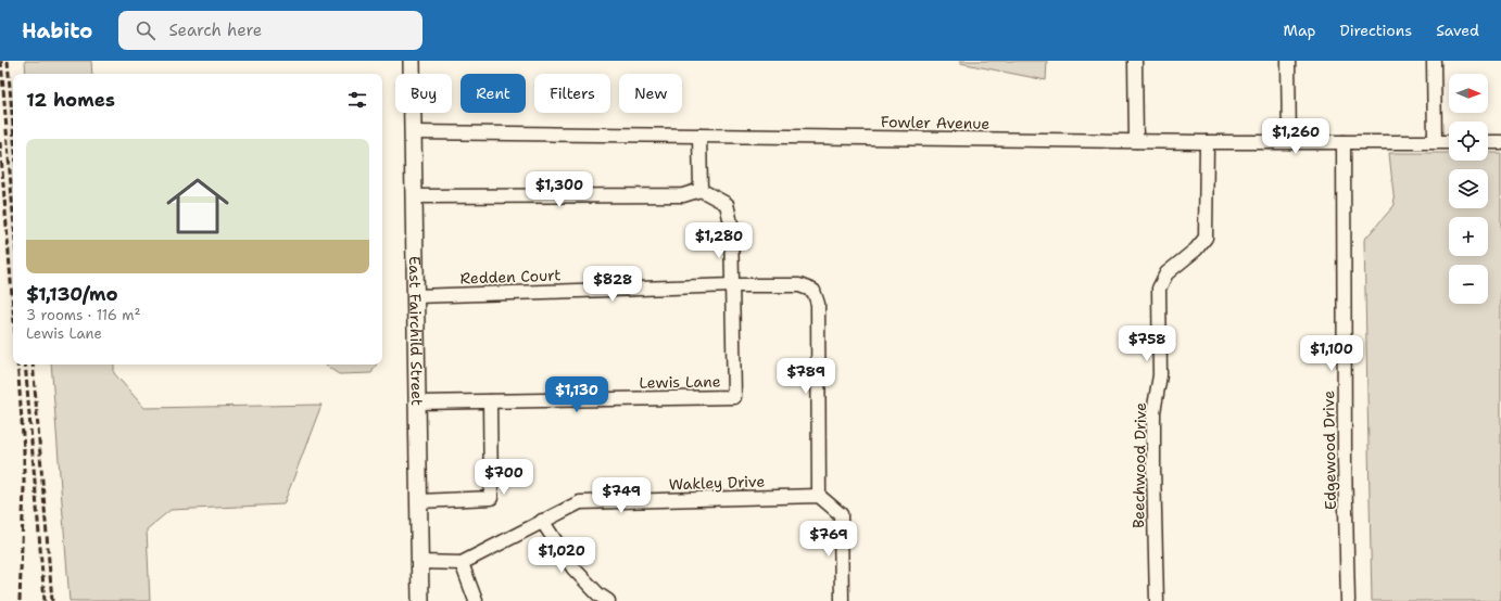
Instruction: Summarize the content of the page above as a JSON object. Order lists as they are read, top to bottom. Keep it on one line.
{"streets":{"street":["Fowler Avenue","Redden Court","East Fairchild Street","Lewis Lane","Edgewood Drive","Beechwood Drive","Wakley Drive"]},"crossings":[["Fowler Avenue","East Fairchild Street"],["Fowler Avenue","Edgewood Drive"],["Fowler Avenue","Beechwood Drive"],["Redden Court","East Fairchild Street"],["Redden Court","Lewis Lane"],["Redden Court","Wakley Drive"],["East Fairchild Street","Lewis Lane"],["East Fairchild Street","Wakley Drive"]],"north":"right","page":{"header":"Habito","search":"Search here","nav":["Map","Directions","Saved"],"map_buttons":["+","−"],"chip":["Buy","Rent","Filters","New"],"heading":"12 homes","price":["$1,260","$1,300","$1,280","$828","$758","$1,100","$789","$1,130","$700","$749","$769","$1,020"],"list":[{"name":"$1,130/mo","note":"3 rooms · 116 m² · Lewis Lane"}]}}
